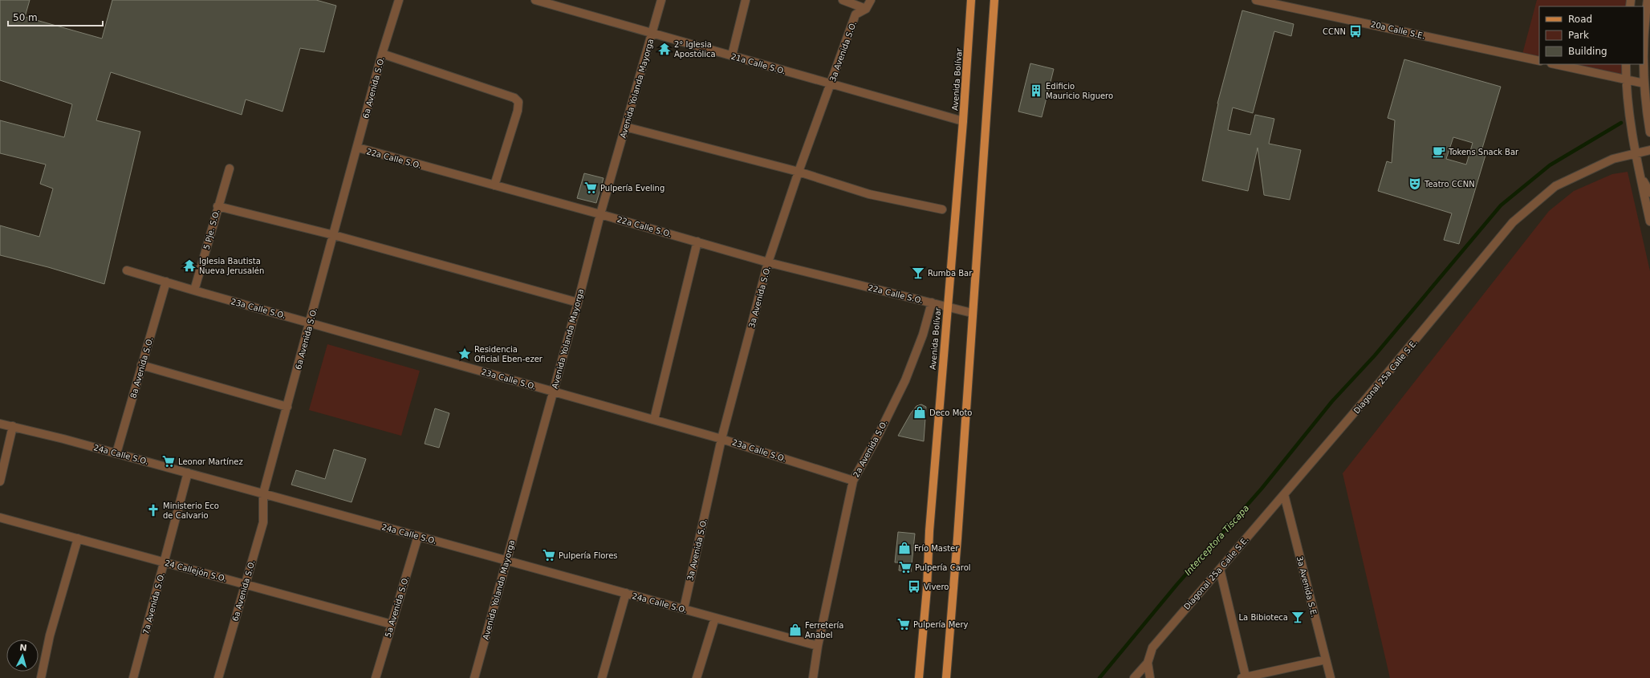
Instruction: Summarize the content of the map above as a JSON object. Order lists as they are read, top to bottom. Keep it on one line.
{"streets":{"main road":["Avenida Bolívar"],"street":["20a Calle S.E.","3a Avenida S.O.","21a Calle S.O.","6a Avenida S.O.","Avenida Yolanda Mayorga","22a Calle S.O.","5 Pje. S.O.","23a Calle S.O.","8a Avenida S.O.","Diagonal 25a Calle S.E.","2a Avenida S.O.","24a Calle S.O.","24 Callejón S.O.","3a Avenida S.E.","7a Avenida S.O.","5a Avenida S.O."]},"crossings":[["3a Avenida S.O.","21a Calle S.O."],["3a Avenida S.O.","22a Calle S.O."],["3a Avenida S.O.","23a Calle S.O."],["3a Avenida S.O.","24a Calle S.O."],["21a Calle S.O.","Avenida Bolívar"],["21a Calle S.O.","Avenida Yolanda Mayorga"],["6a Avenida S.O.","22a Calle S.O."],["6a Avenida S.O.","23a Calle S.O."],["6a Avenida S.O.","24a Calle S.O."],["6a Avenida S.O.","24 Callejón S.O."],["Avenida Yolanda Mayorga","22a Calle S.O."],["Avenida Yolanda Mayorga","23a Calle S.O."],["Avenida Yolanda Mayorga","24a Calle S.O."],["22a Calle S.O.","2a Avenida S.O."],["5 Pje. S.O.","23a Calle S.O."],["23a Calle S.O.","8a Avenida S.O."],["23a Calle S.O.","2a Avenida S.O."],["8a Avenida S.O.","24a Calle S.O."],["Diagonal 25a Calle S.E.","3a Avenida S.E."],["2a Avenida S.O.","24a Calle S.O."],["24a Calle S.O.","7a Avenida S.O."],["24a Calle S.O.","5a Avenida S.O."],["24 Callejón S.O.","7a Avenida S.O."],["24 Callejón S.O.","5a Avenida S.O."]],"water":["Interceptora Tiscapa"],"places":{"bus stop":["CCNN","Vivero"],"temple":["2° Iglesia Apostólica","Iglesia Bautista Nueva Jerusalén"],"building":["Edificio Mauricio Riguero"],"cafe":["Tokens Snack Bar"],"theatre":["Teatro CCNN"],"supermarket":["Pulpería Eveling","Leonor Martínez","Pulpería Flores","Pulpería Carol","Pulpería Mery"],"bar":["Rumba Bar","La Bibioteca"],"place":["Residencia Oficial Eben-ezer"],"shop":["Deco Moto","Frío Master","Ferretería Anabel"],"church":["Ministerio Eco de Calvario"]},"legend":["Road","Park","Building"],"scale_bar":"50 m","north":"top"}
